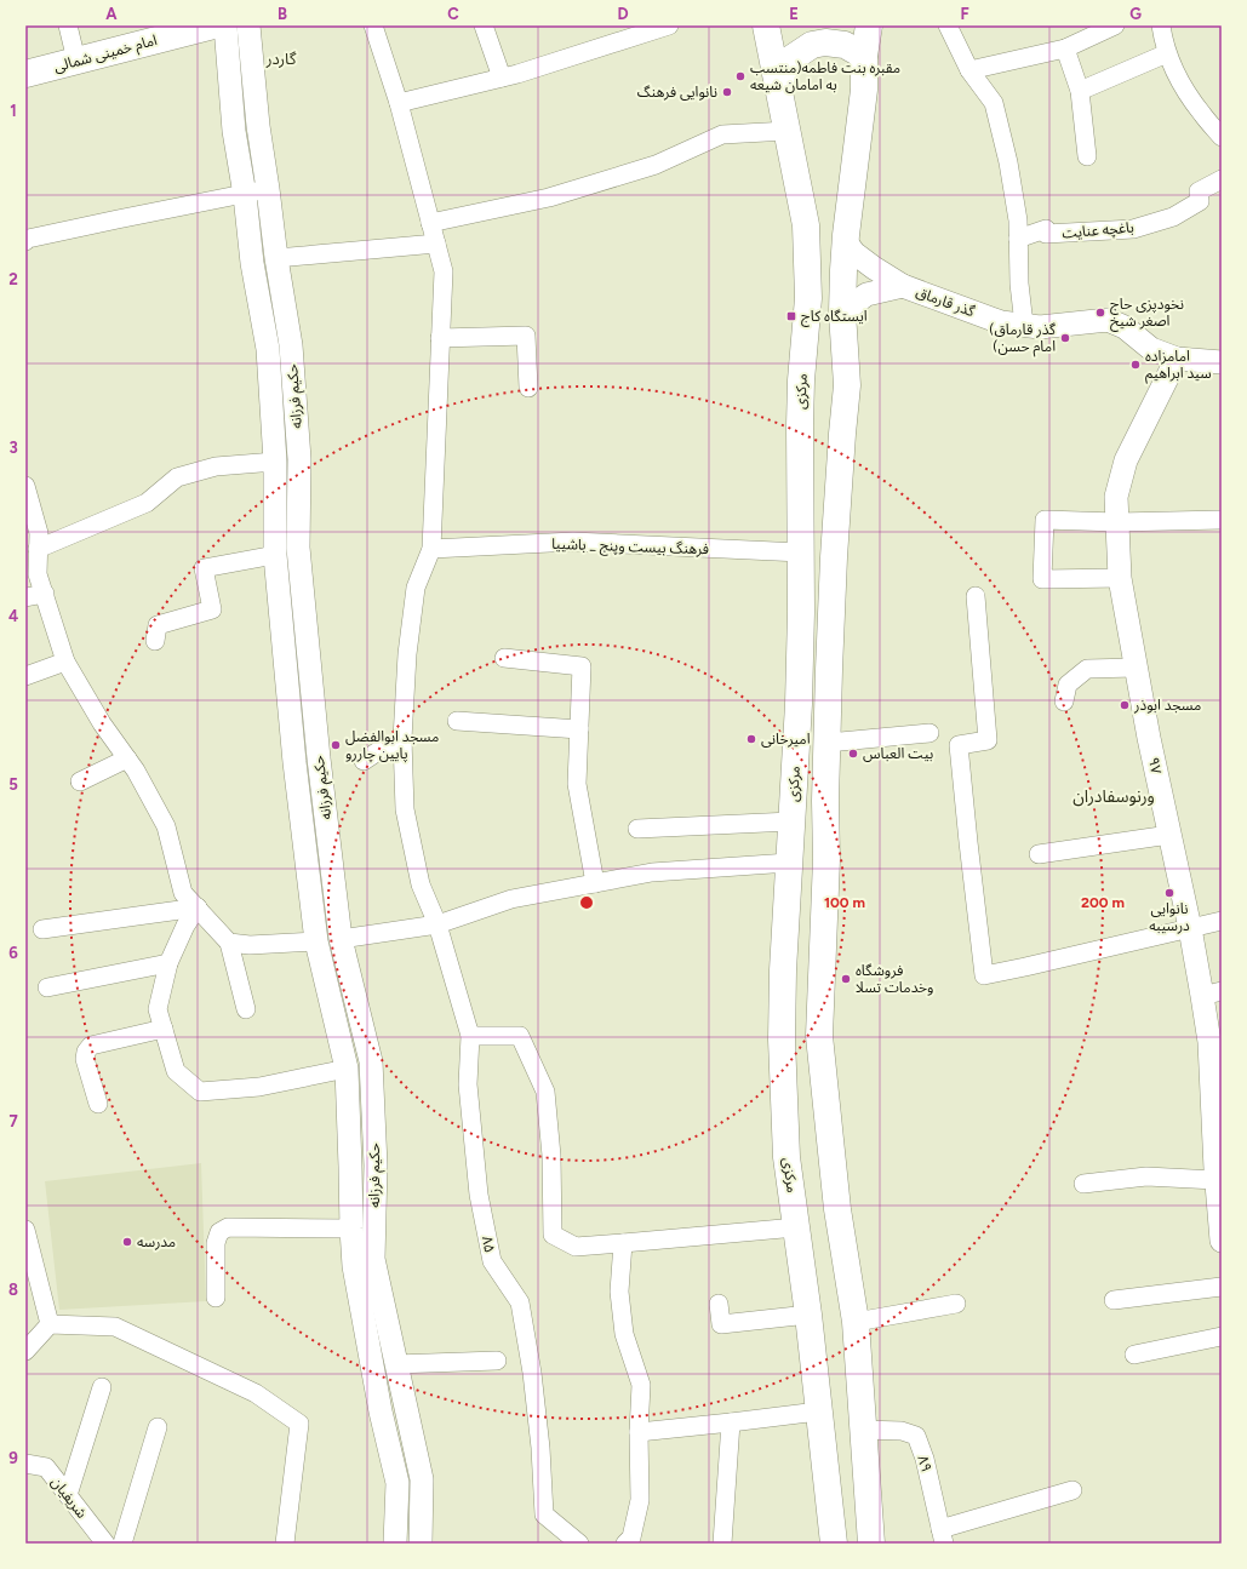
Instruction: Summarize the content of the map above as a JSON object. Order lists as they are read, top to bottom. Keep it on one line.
{"streets":{"main road":["امام خمینی شمالی","مرکزی"],"street":["باغچه عنایت","گذر قارماق","حکیم فرزانه","فرهنگ بیست وپنج _ باشییا","۹۷","۸۵","۸۹","شریفیان"]},"crossings":[["گذر قارماق","۹۷"],["مرکزی","فرهنگ بیست وپنج _ باشییا"],["فرهنگ بیست وپنج _ باشییا","۸۵"]],"districts":["گاردر","ورنوسفادران"],"places":{"other":["مقبره بنت فاطمه(منتسب به امامان شیعه","نانوایی فرهنگ","نخودپزی حاج اصغر شیخ","(گذر قارماق (امام حسن","امامزاده سید ابراهیم","مسجد ابوذر","امیرخانی","مسجد ابوالفضل پایین چاررو","بیت العباس","نانوایی درسیبه","فروشگاه وخدمات تسلا","مدرسه"],"transit":["ایستگاه کاج"]},"grid":{"columns":["A","B","C","D","E","F","G"],"rows":["1","2","3","4","5","6","7","8","9"]},"rings":["100 m","200 m"]}
